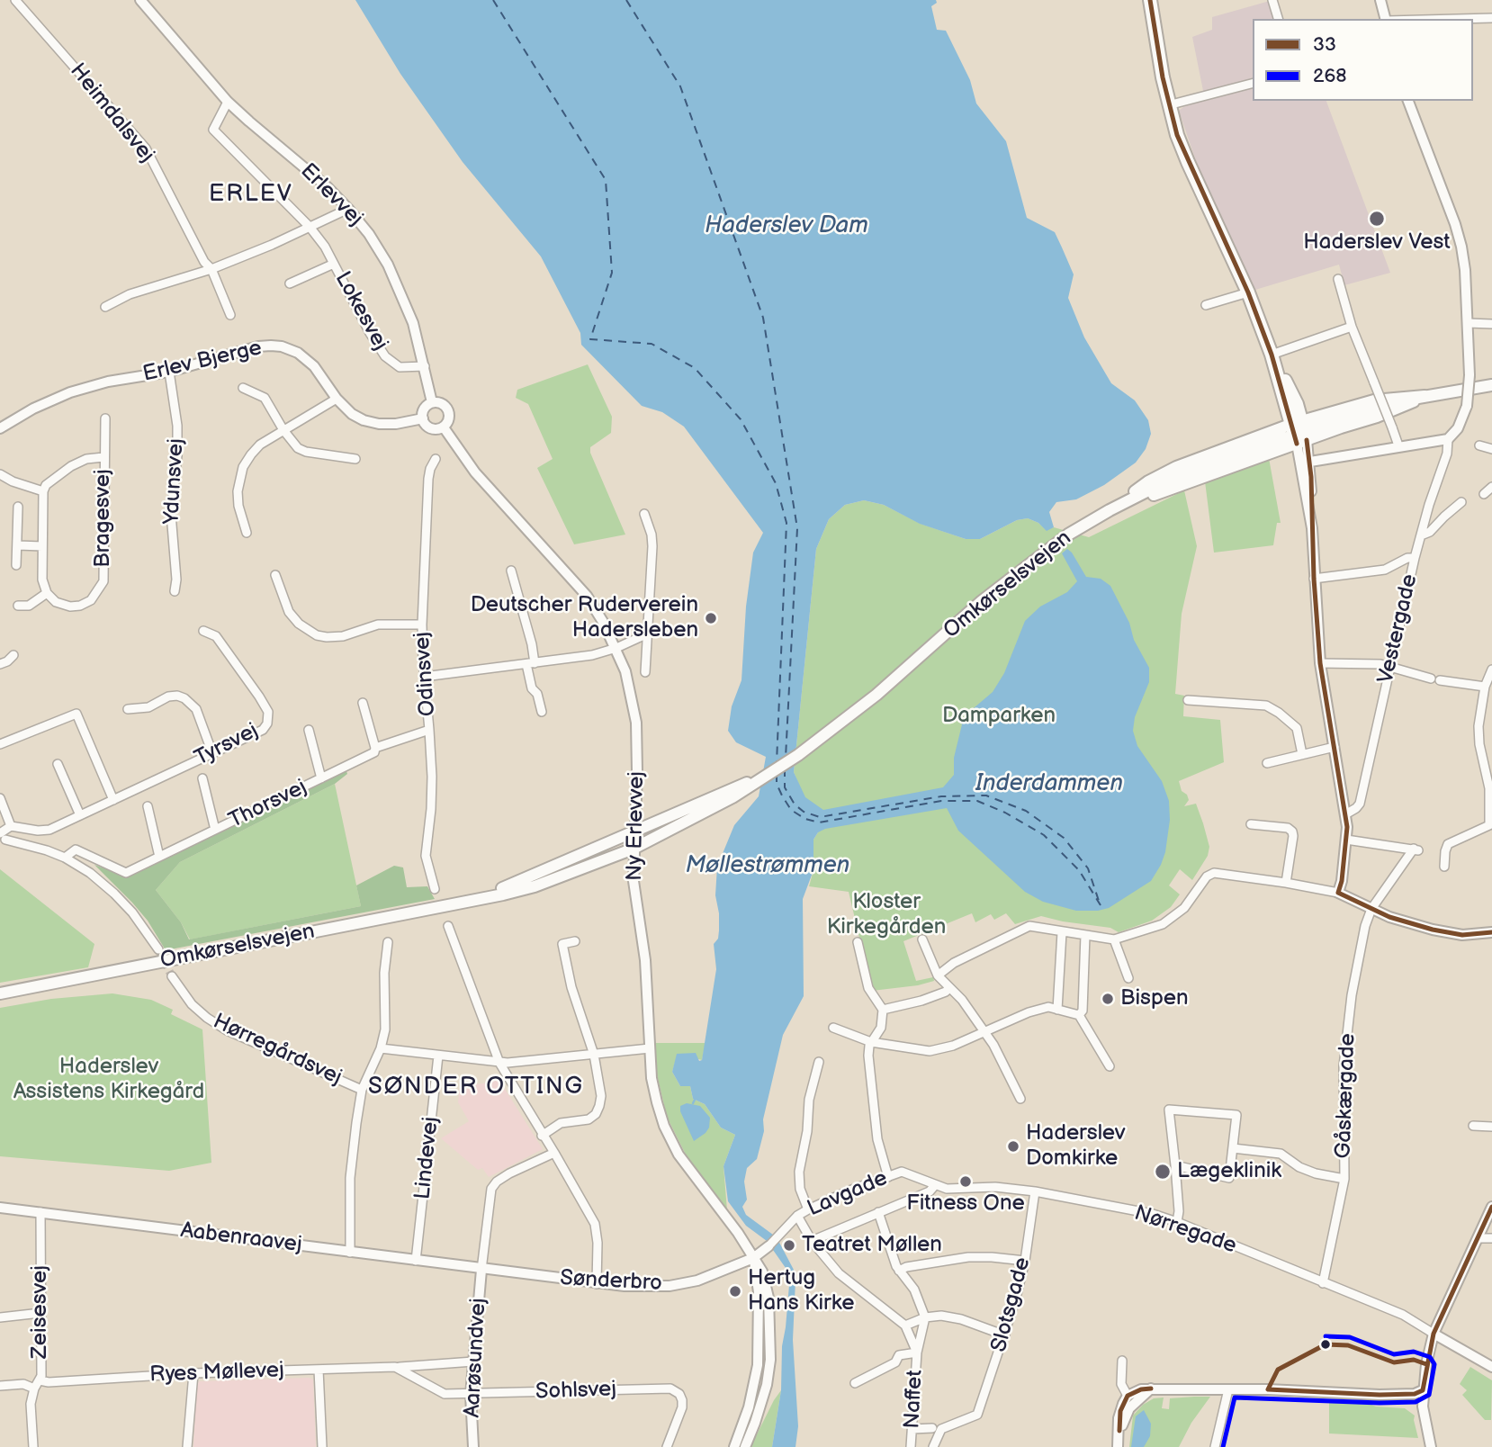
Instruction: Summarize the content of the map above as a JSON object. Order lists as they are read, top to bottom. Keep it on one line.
{"streets":{"main road":["Omkørselsvejen"],"street":["Heimdalsvej","Erlevvej","Lokesvej","Erlev Bjerge","Ydunsvej","Bragesvej","Vestergade","Odinsvej","Tyrsvej","Thorsvej","Ny Erlevvej","Hørregårdsvej","Gåskærgade","Lindevej","Lavgade","Nørregade","Aabenraavej","Sønderbro","Slotsgade","Zeisesvej","Aarøsundvej","Ryes Møllevej","Sohlsvej","Naffet"]},"crossings":[["Erlevvej","Lokesvej"],["Erlevvej","Erlev Bjerge"],["Erlevvej","Ny Erlevvej"],["Erlev Bjerge","Ydunsvej"],["Erlev Bjerge","Ny Erlevvej"],["Omkørselsvejen","Ny Erlevvej"],["Odinsvej","Thorsvej"],["Ny Erlevvej","Sønderbro"],["Gåskærgade","Nørregade"],["Lindevej","Aabenraavej"],["Lavgade","Nørregade"],["Lavgade","Sønderbro"],["Nørregade","Slotsgade"],["Aabenraavej","Sønderbro"],["Aabenraavej","Zeisesvej"],["Aabenraavej","Aarøsundvej"],["Sønderbro","Aarøsundvej"],["Zeisesvej","Ryes Møllevej"],["Aarøsundvej","Ryes Møllevej"],["Aarøsundvej","Sohlsvej"]],"districts":["ERLEV","SØNDER OTTING"],"water":["Haderslev Dam","Inderdammen","Møllestrømmen"],"parks":["Damparken","Kloster Kirkegården","Haderslev Assistens Kirkegård"],"places":["Haderslev Vest","Deutscher Ruderverein Hadersleben","Bispen","Haderslev Domkirke","Lægeklinik","Fitness One","Teatret Møllen","Hertug Hans Kirke"],"lines":["transit line 33","transit line 268"],"legend":["33","268"]}
